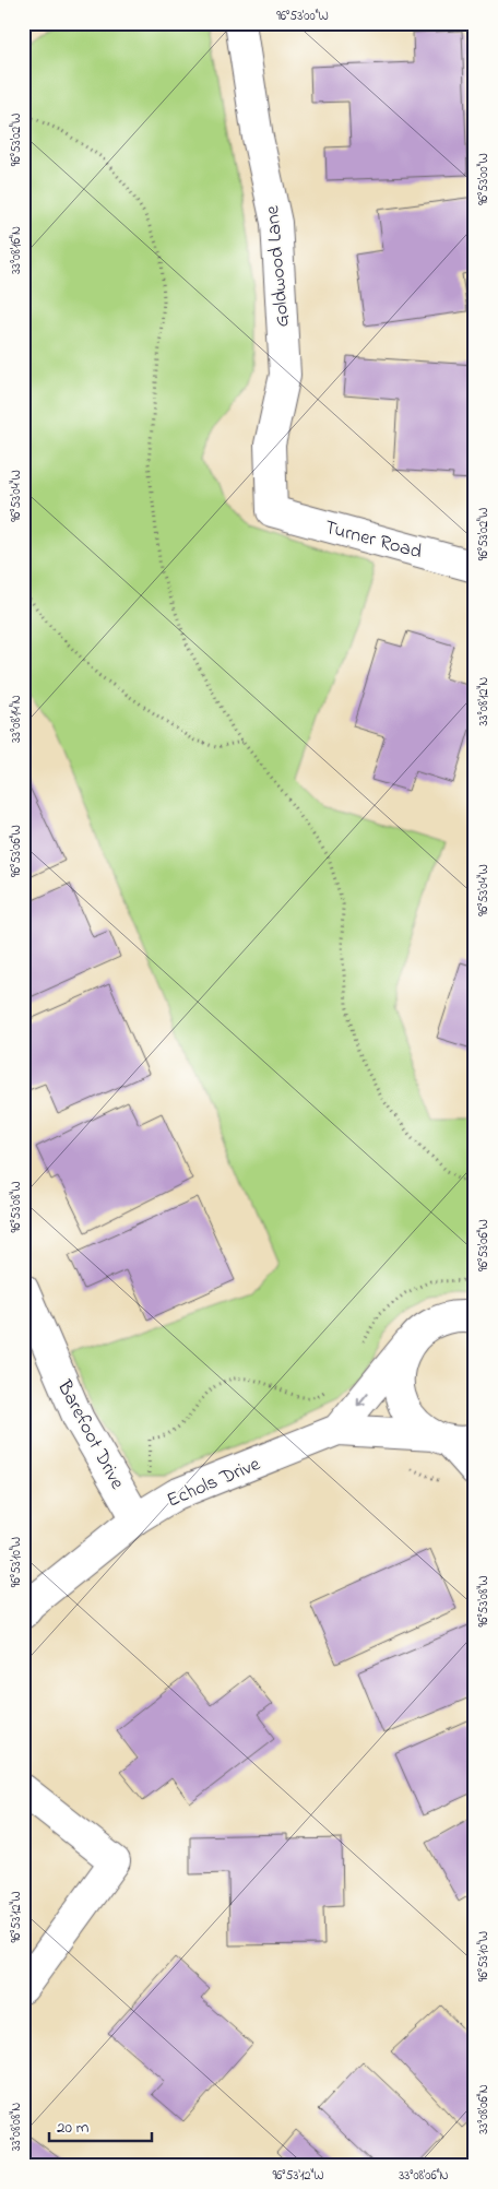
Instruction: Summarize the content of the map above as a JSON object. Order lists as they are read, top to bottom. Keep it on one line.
{"streets":{"street":["Goldwood Lane","Turner Road","Barefoot Drive","Echols Drive"]},"crossings":[["Goldwood Lane","Turner Road"],["Barefoot Drive","Echols Drive"]],"scale_bar":"20 m","coordinates":["96°53'00\"W","96°53'02\"W","33°08'16\"N","96°53'04\"W","33°08'12\"N","33°08'14\"N","96°53'06\"W","96°53'08\"W","96°53'10\"W","96°53'12\"W","33°08'06\"N","33°08'08\"N"]}
